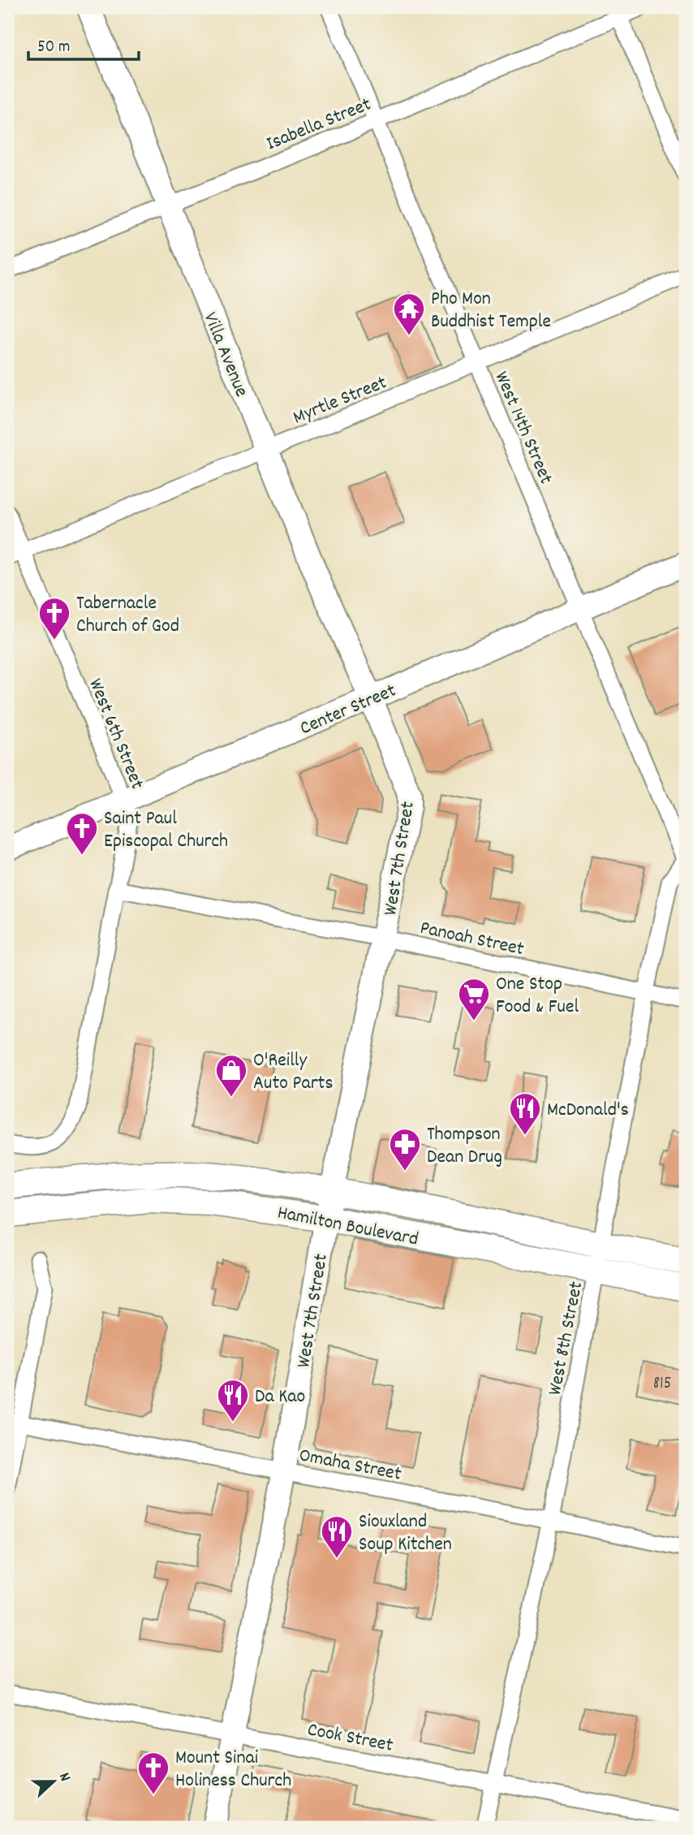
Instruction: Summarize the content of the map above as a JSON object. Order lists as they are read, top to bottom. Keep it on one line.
{"streets":{"main road":["Villa Avenue","Center Street","West 7th Street","Hamilton Boulevard"],"street":["Isabella Street","Myrtle Street","West 14th Street","West 6th Street","Panoah Street","West 8th Street","Omaha Street","Cook Street"]},"crossings":[["Isabella Street","Villa Avenue"],["Isabella Street","West 14th Street"],["Villa Avenue","Myrtle Street"],["Villa Avenue","Center Street"],["Villa Avenue","West 7th Street"],["Myrtle Street","West 14th Street"],["Myrtle Street","West 6th Street"],["West 14th Street","Center Street"],["West 14th Street","West 8th Street"],["Center Street","West 6th Street"],["Center Street","West 7th Street"],["West 6th Street","Panoah Street"],["West 7th Street","Panoah Street"],["West 7th Street","Hamilton Boulevard"],["West 7th Street","Omaha Street"],["West 7th Street","Cook Street"],["Panoah Street","West 8th Street"],["Hamilton Boulevard","West 8th Street"],["West 8th Street","Omaha Street"],["West 8th Street","Cook Street"]],"places":{"temple":["Pho Mon Buddhist Temple"],"church":["Tabernacle Church of God","Saint Paul Episcopal Church","Mount Sinai Holiness Church"],"supermarket":["One Stop Food & Fuel"],"shop":["O'Reilly Auto Parts"],"restaurant":["McDonald's","Da Kao","Siouxland Soup Kitchen"],"pharmacy":["Thompson Dean Drug"]},"house_numbers":["815"],"scale_bar":"50 m","north":"right"}
